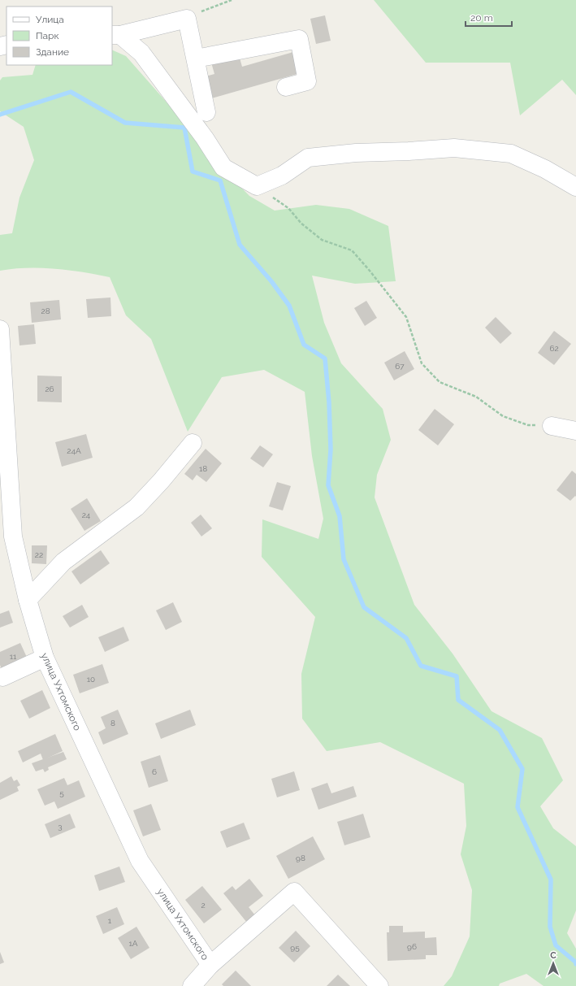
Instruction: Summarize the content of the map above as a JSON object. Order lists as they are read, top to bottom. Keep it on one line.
{"streets":{"street":["улица Ухтомского"]},"house_numbers":["28","62","67","26","24А","18","24","22","11","10","8","6","5","3","98","2","1","1А","96","95"],"legend":["Улица","Парк","Здание"],"scale_bar":"20 m","north":"top"}
